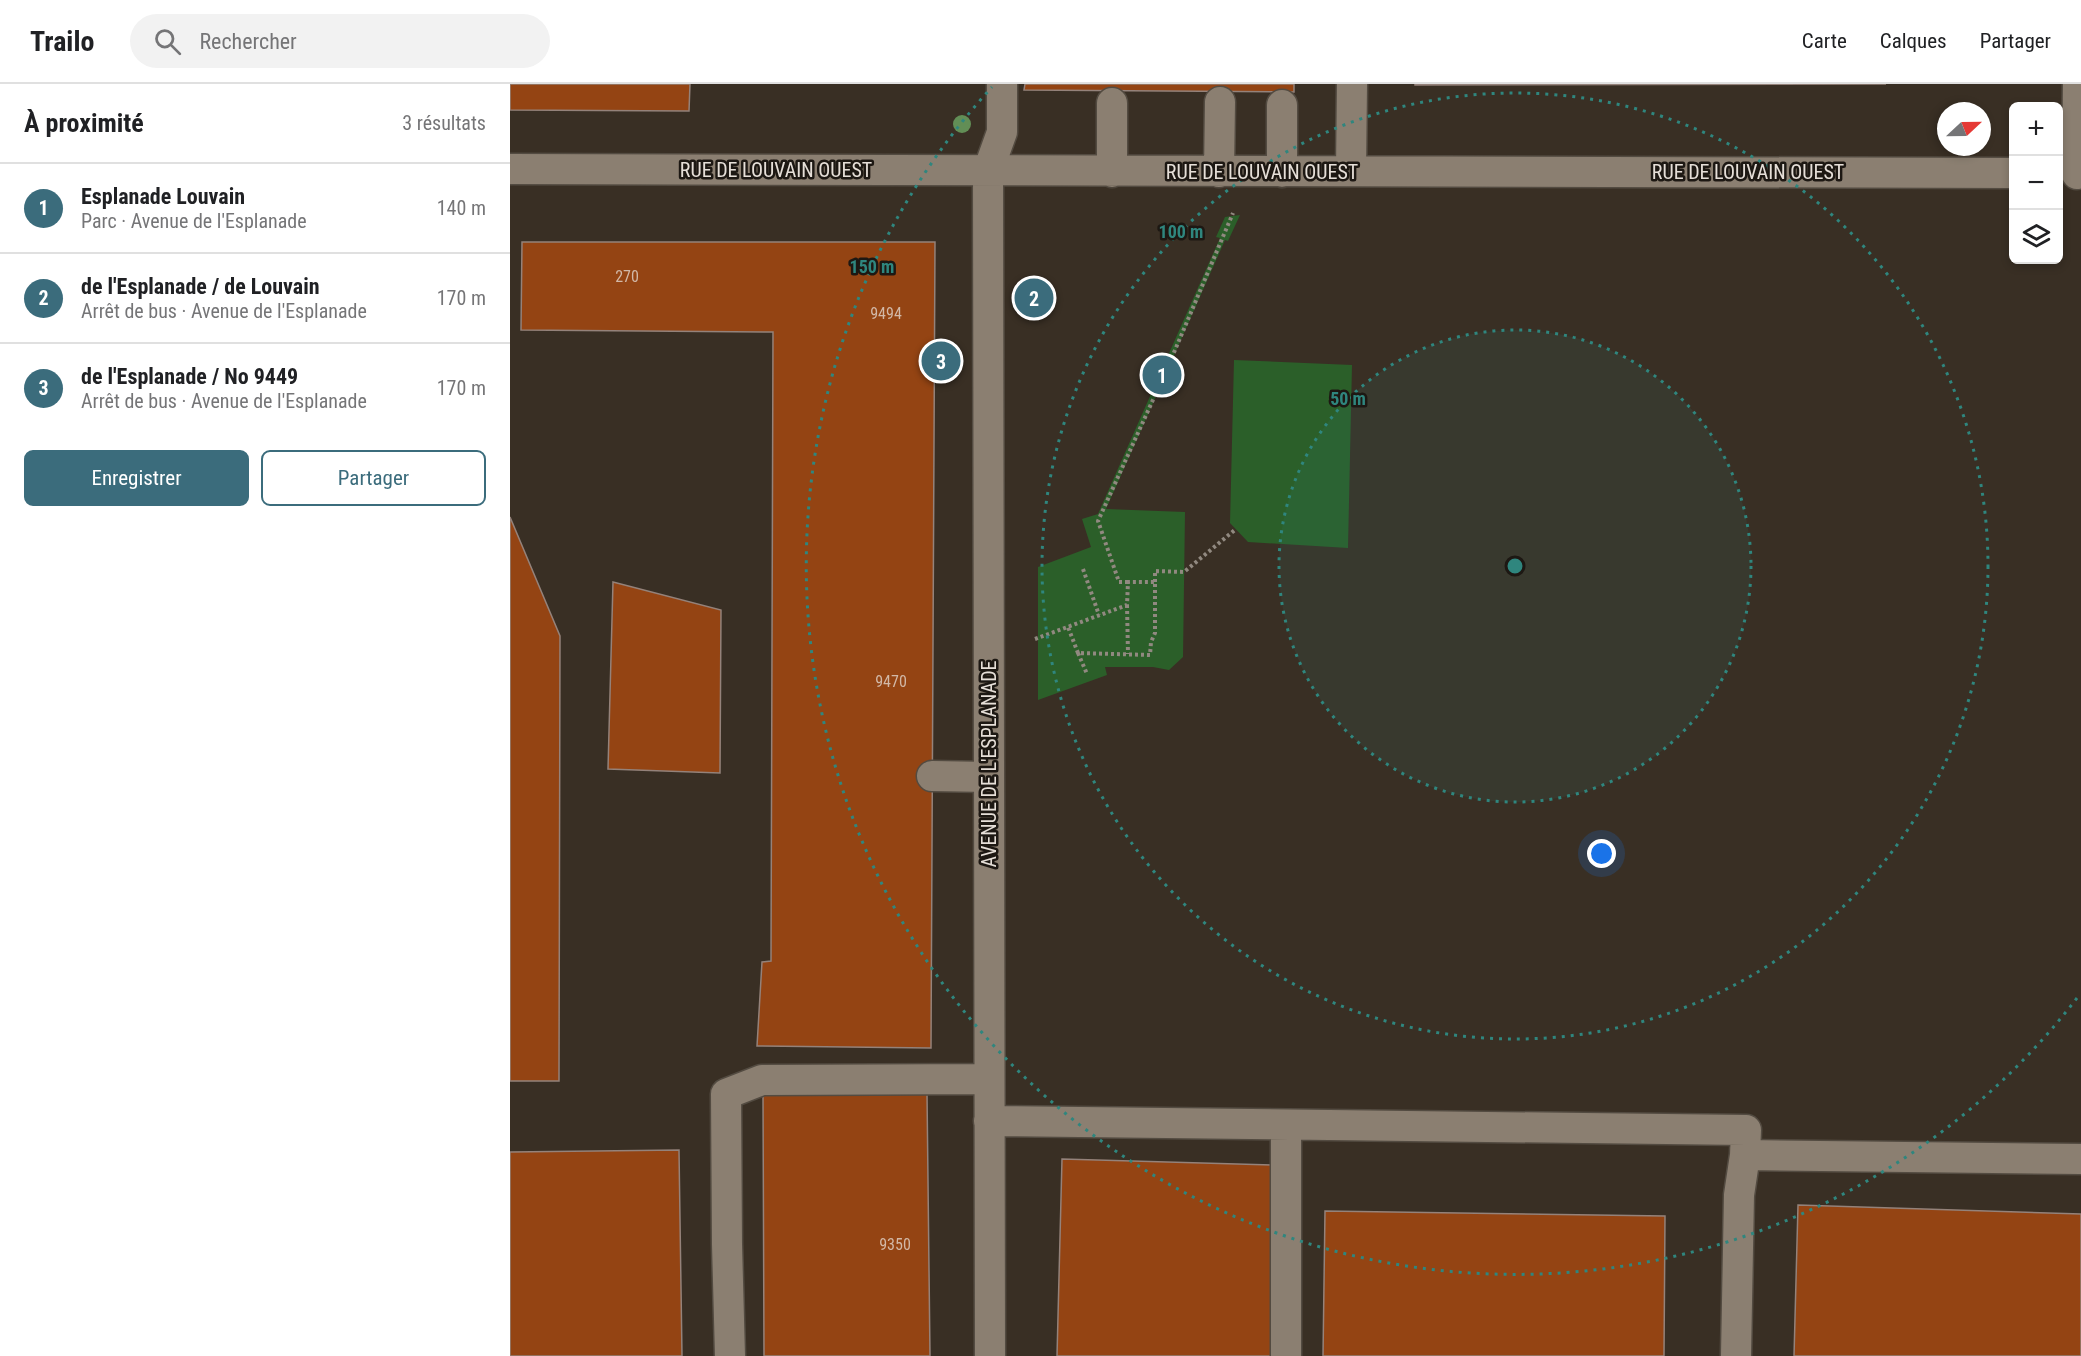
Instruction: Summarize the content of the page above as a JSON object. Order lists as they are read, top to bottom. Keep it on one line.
{"streets":{"street":["RUE DE LOUVAIN OUEST","AVENUE DE L'ESPLANADE"]},"crossings":[["RUE DE LOUVAIN OUEST","AVENUE DE L'ESPLANADE"]],"house_numbers":["270","9494","9470","9350"],"north":"right","page":{"header":"Trailo","search":"Rechercher","nav":["Carte","Calques","Partager"],"heading":["À proximité","3 résultats"],"map_buttons":["+","−"],"list":[{"mark":"1","name":"Esplanade Louvain","note":"Parc · Avenue de l'Esplanade","value":"140 m"},{"mark":"2","name":"de l'Esplanade / de Louvain","note":"Arrêt de bus · Avenue de l'Esplanade","value":"170 m"},{"mark":"3","name":"de l'Esplanade / No 9449","note":"Arrêt de bus · Avenue de l'Esplanade","value":"170 m"}],"pins":["2","3","1"],"buttons":["Enregistrer","Partager"]},"rings":["100 m","150 m","50 m"]}
